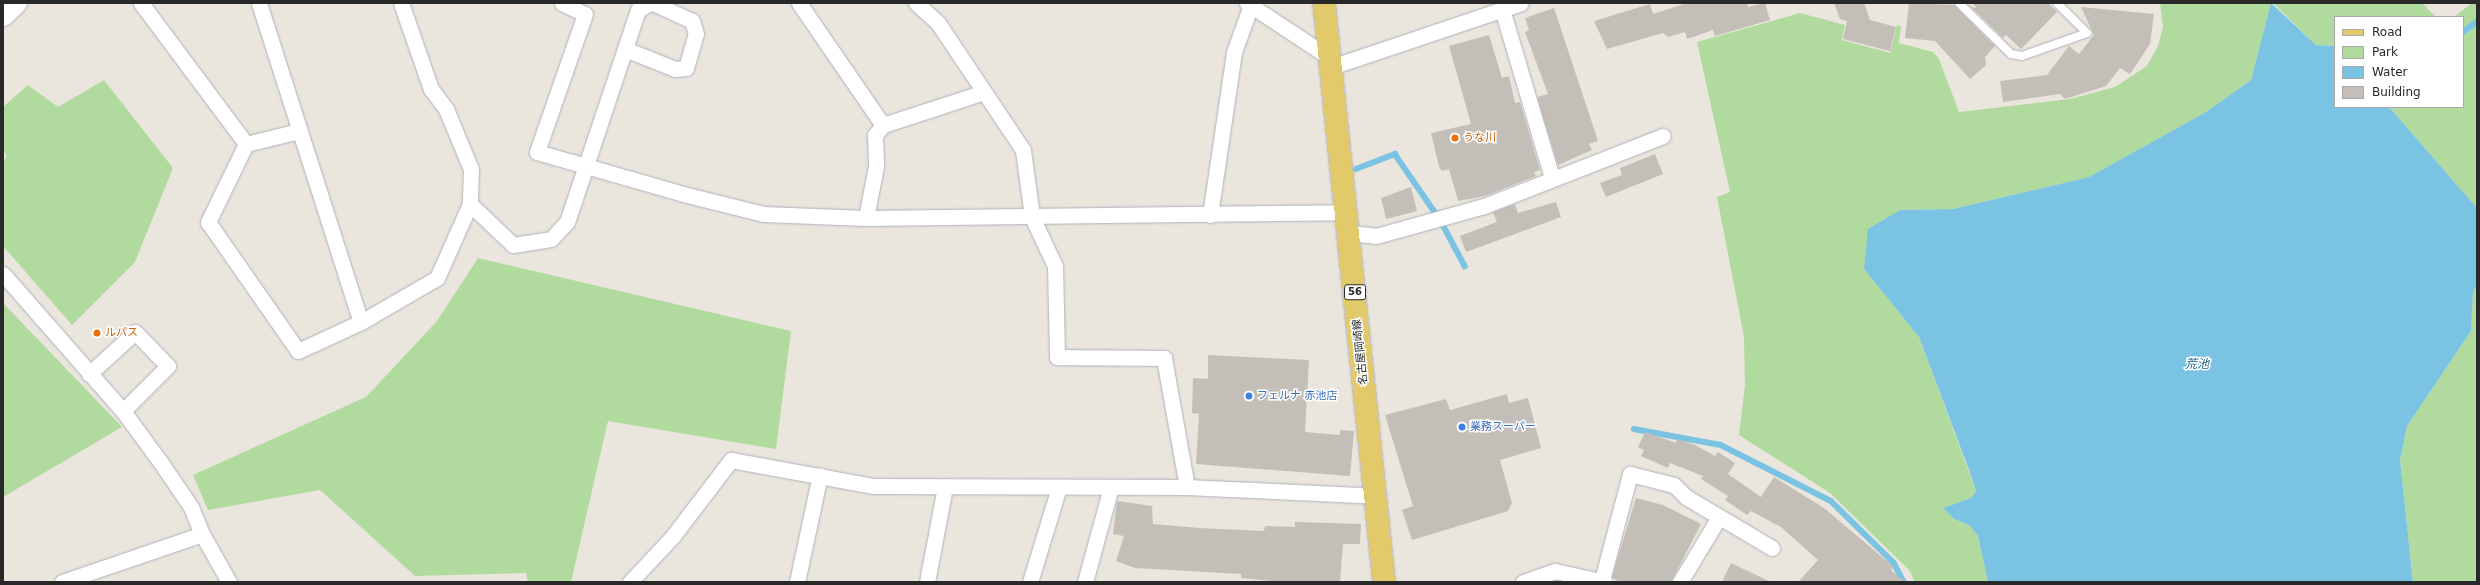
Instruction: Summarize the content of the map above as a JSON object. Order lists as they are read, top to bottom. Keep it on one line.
{"streets":{"main road":["56","名古屋岡崎線"]},"water":["荒池"],"places":["うな川","ルパス","フェルナ 赤池店","業務スーパー"],"legend":["Road","Park","Water","Building"]}
